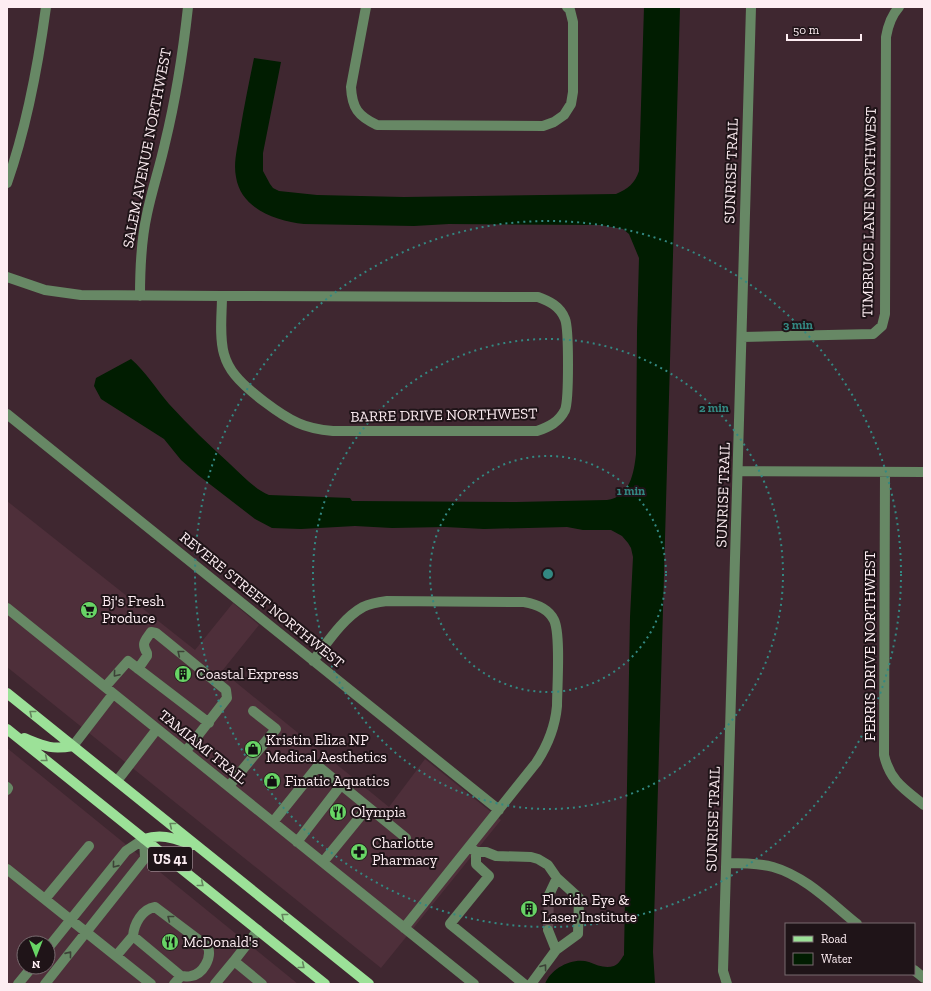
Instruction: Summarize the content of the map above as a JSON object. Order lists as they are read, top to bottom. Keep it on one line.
{"streets":{"main road":["US 41"],"street":["SALEM AVENUE NORTHWEST","SUNRISE TRAIL","TIMBRUCE LANE NORTHWEST","BARRE DRIVE NORTHWEST","REVERE STREET NORTHWEST","FERRIS DRIVE NORTHWEST","TAMIAMI TRAIL"]},"crossings":[["SALEM AVENUE NORTHWEST","BARRE DRIVE NORTHWEST"],["SUNRISE TRAIL","TIMBRUCE LANE NORTHWEST"]],"places":{"supermarket":["Bj's Fresh Produce"],"building":["Coastal Express","Florida Eye & Laser Institute"],"shop":["Kristin Eliza NP Medical Aesthetics","Finatic Aquatics"],"restaurant":["Olympia","McDonald's"],"pharmacy":["Charlotte Pharmacy"]},"legend":["Road","Water"],"scale_bar":"50 m","north":"bottom","rings":["3 min","2 min","1 min"]}
